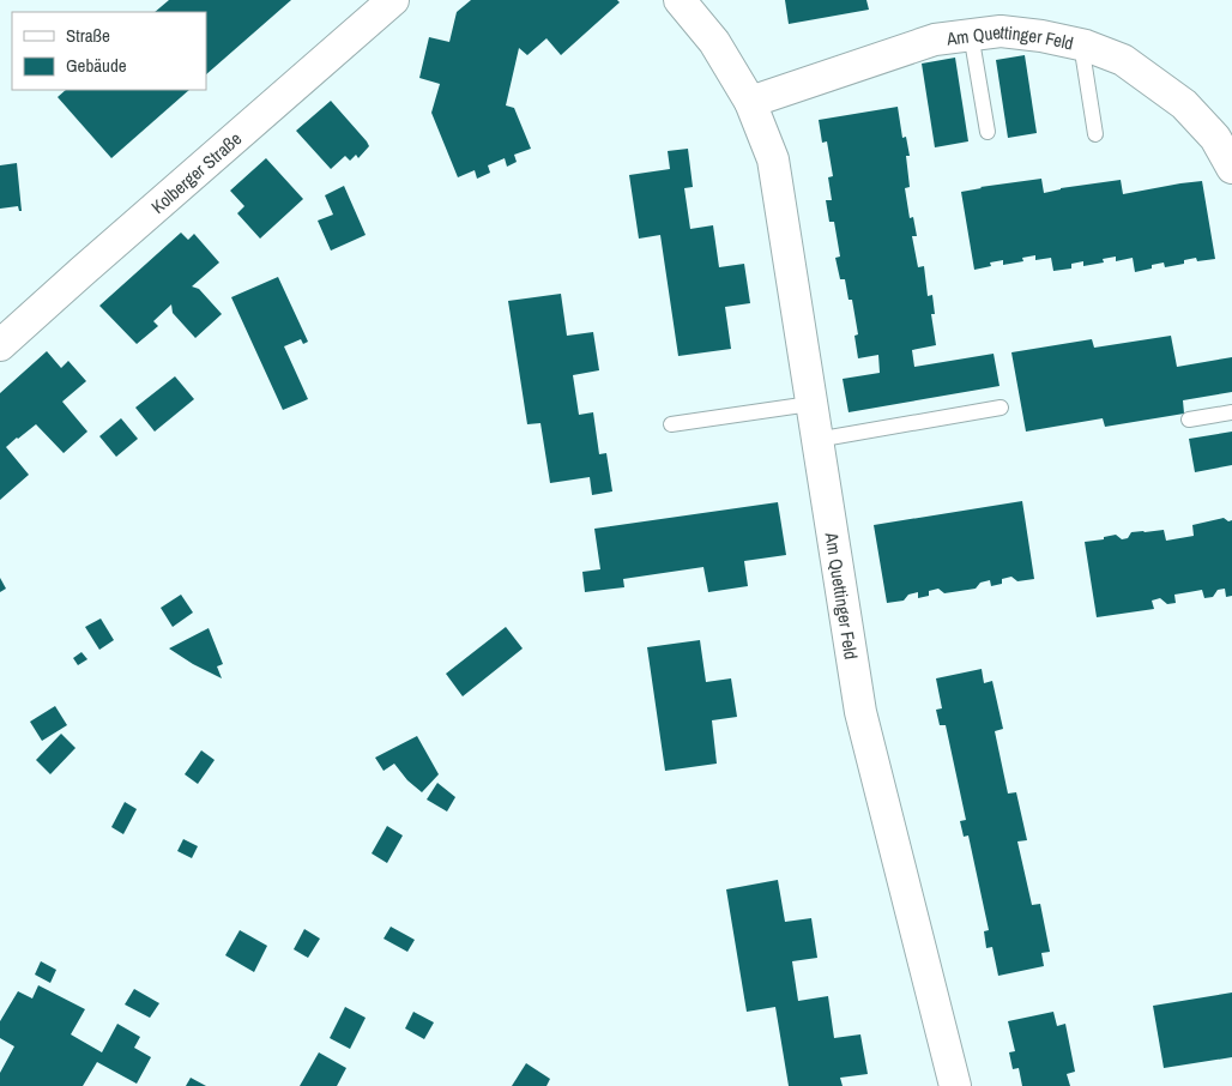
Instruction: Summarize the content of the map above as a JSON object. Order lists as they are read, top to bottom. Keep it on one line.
{"streets":{"street":["Am Quettinger Feld","Kolberger Straße"]},"legend":["Straße","Gebäude"]}
